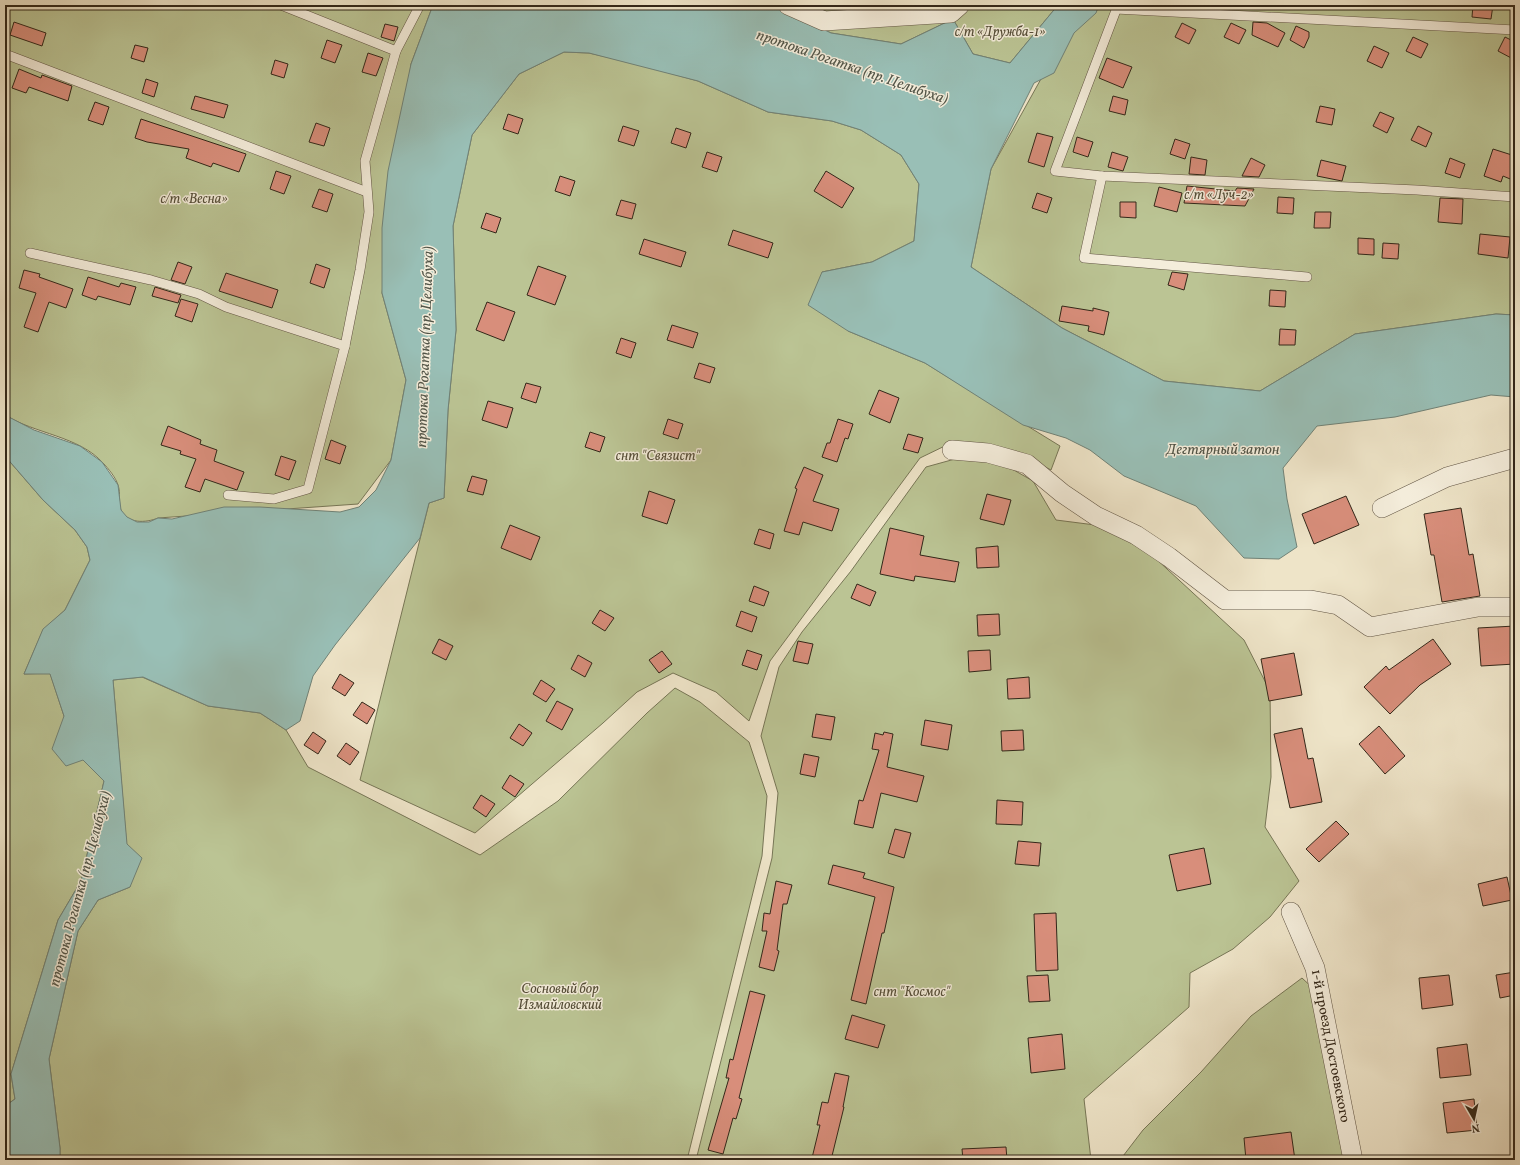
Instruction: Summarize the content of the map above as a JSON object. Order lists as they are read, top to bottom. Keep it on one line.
{"streets":{"street":["1-й проезд Достоевского"]},"water":["протока Рогатка (пр. Целибуха)","Дегтярный затон"],"parks":["с/т «Дружба-1»","с/т «Луч-2»","с/т «Весна»","снт \"Связист\"","Сосновый бор Измайловский","снт \"Космос\""],"north":"bottom"}
